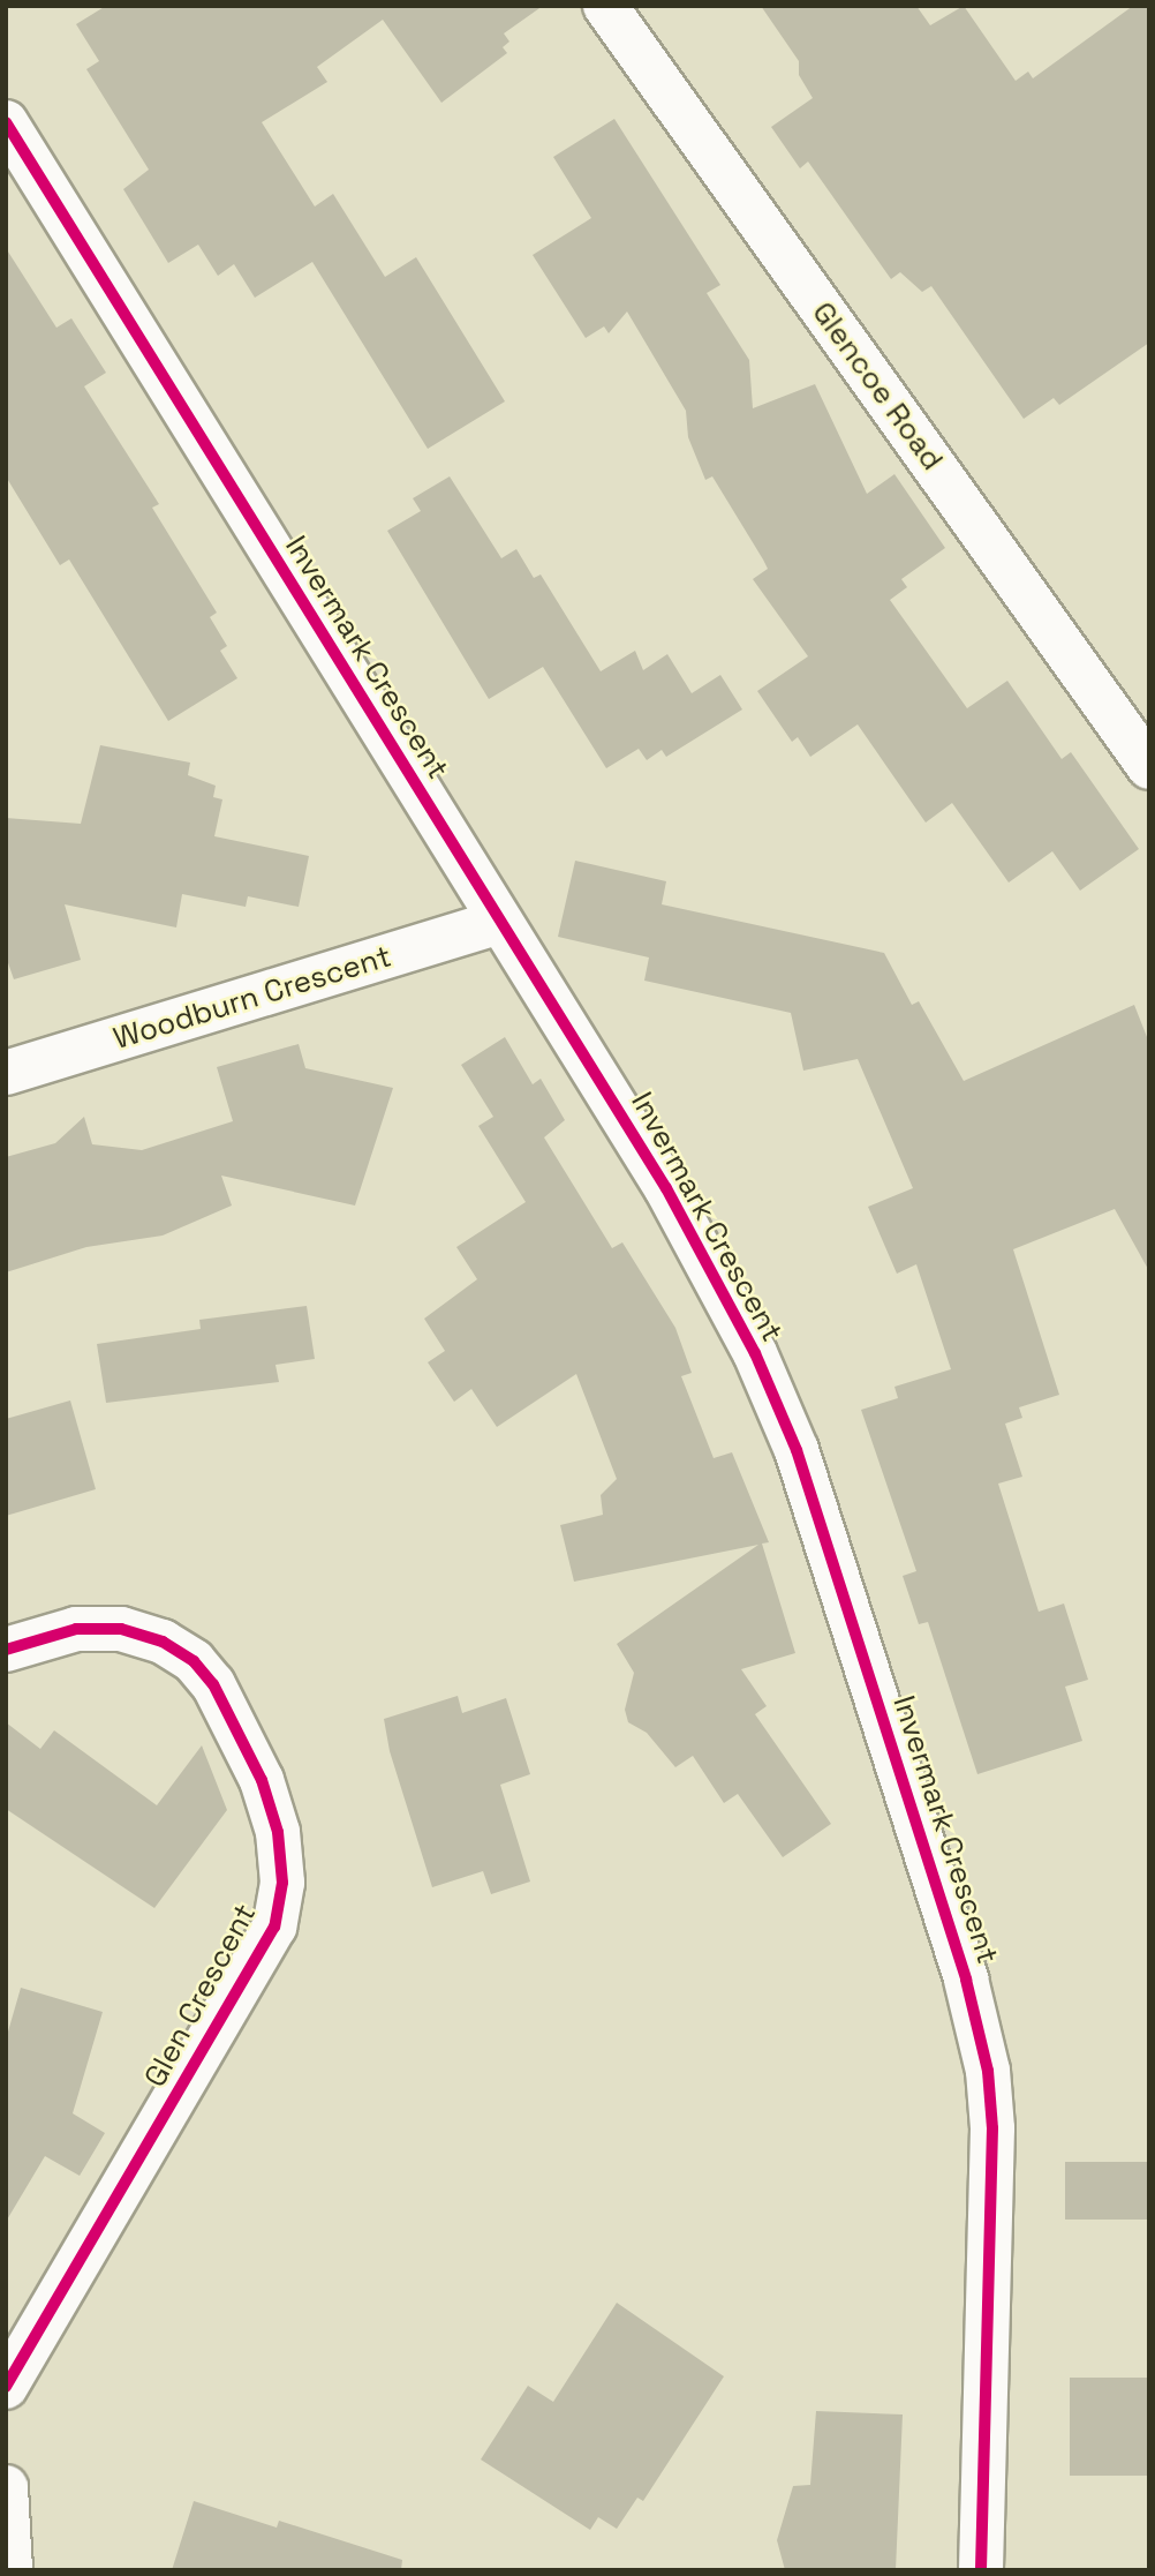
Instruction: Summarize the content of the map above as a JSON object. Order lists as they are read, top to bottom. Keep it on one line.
{"streets":{"street":["Glencoe Road","Invermark Crescent","Woodburn Crescent","Glen Crescent"]},"crossings":[["Invermark Crescent","Woodburn Crescent"]]}
